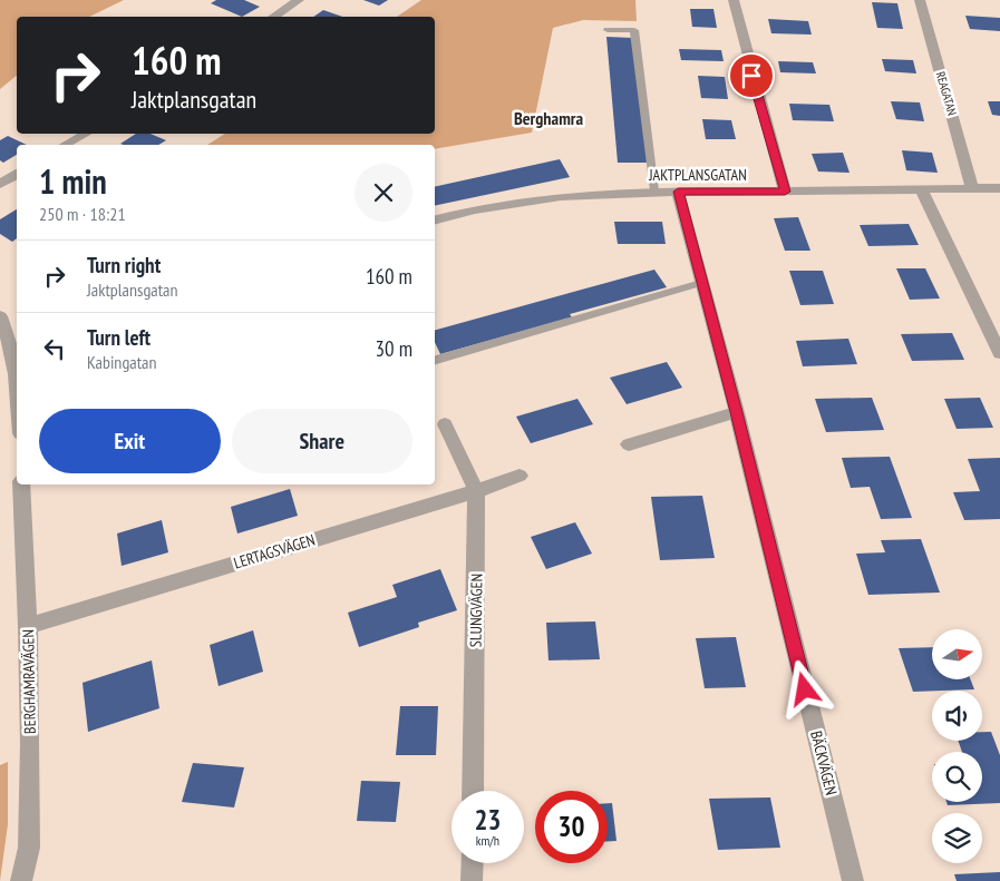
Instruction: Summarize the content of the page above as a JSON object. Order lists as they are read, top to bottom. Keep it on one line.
{"streets":{"street":["REAGATAN","JAKTPLANSGATAN","LERTAGSVÄGEN","SLUNGVÄGEN","BERGHAMRAVÄGEN","BÄCKVÄGEN"]},"crossings":[["REAGATAN","JAKTPLANSGATAN"],["JAKTPLANSGATAN","BÄCKVÄGEN"],["LERTAGSVÄGEN","SLUNGVÄGEN"],["LERTAGSVÄGEN","BERGHAMRAVÄGEN"]],"districts":["Berghamra"],"north":"right","page":{"turn":["160 m","Jaktplansgatan"],"heading":["1 min","250 m · 18:21"],"list":[{"name":"Turn right","note":"Jaktplansgatan","value":"160 m"},{"name":"Turn left","note":"Kabingatan","value":"30 m"}],"buttons":["Exit","Share"],"speed":"23 km/h","limit":"30"}}
